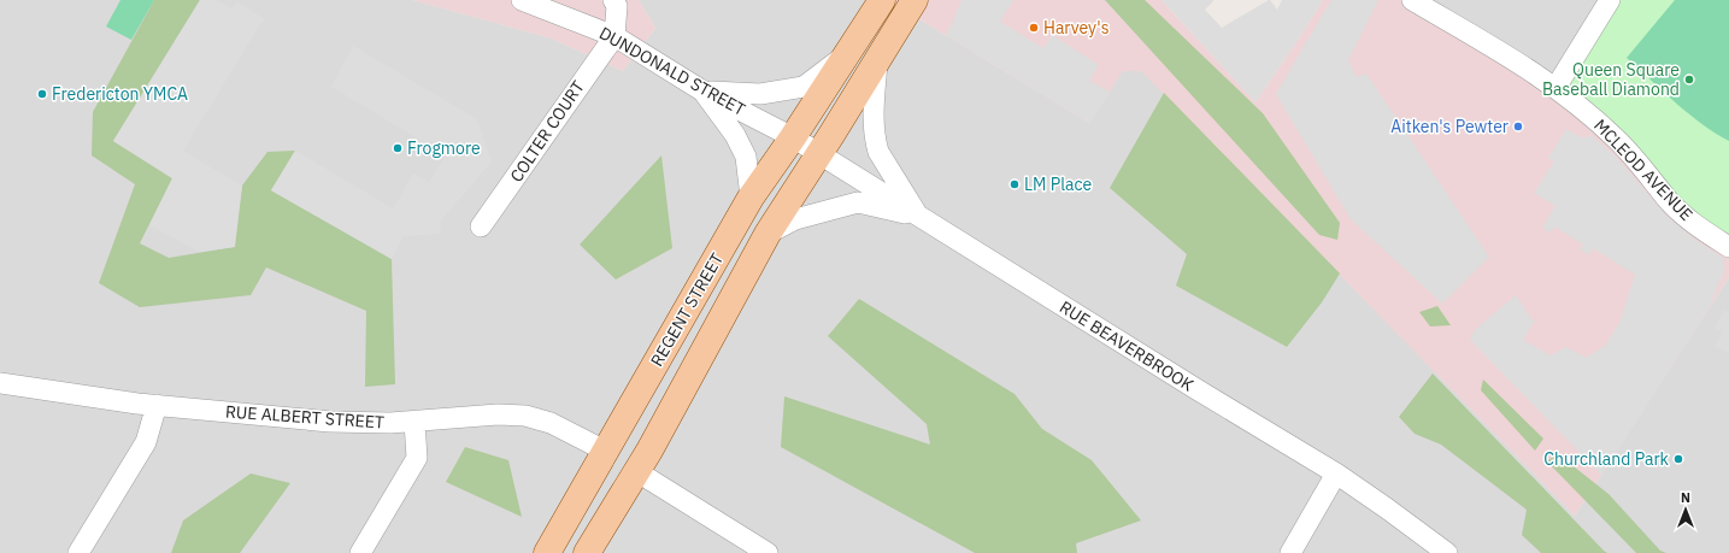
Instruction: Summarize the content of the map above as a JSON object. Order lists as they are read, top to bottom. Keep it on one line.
{"streets":{"main road":["REGENT STREET"],"street":["DUNDONALD STREET","COLTER COURT","MCLEOD AVENUE","RUE BEAVERBROOK","RUE ALBERT STREET"]},"crossings":[["DUNDONALD STREET","COLTER COURT"],["DUNDONALD STREET","REGENT STREET"],["DUNDONALD STREET","RUE BEAVERBROOK"],["REGENT STREET","RUE BEAVERBROOK"],["REGENT STREET","RUE ALBERT STREET"]],"places":["Harvey's","Queen Square Baseball Diamond","Fredericton YMCA","Aitken's Pewter","Frogmore","LM Place","Churchland Park"],"north":"top"}
